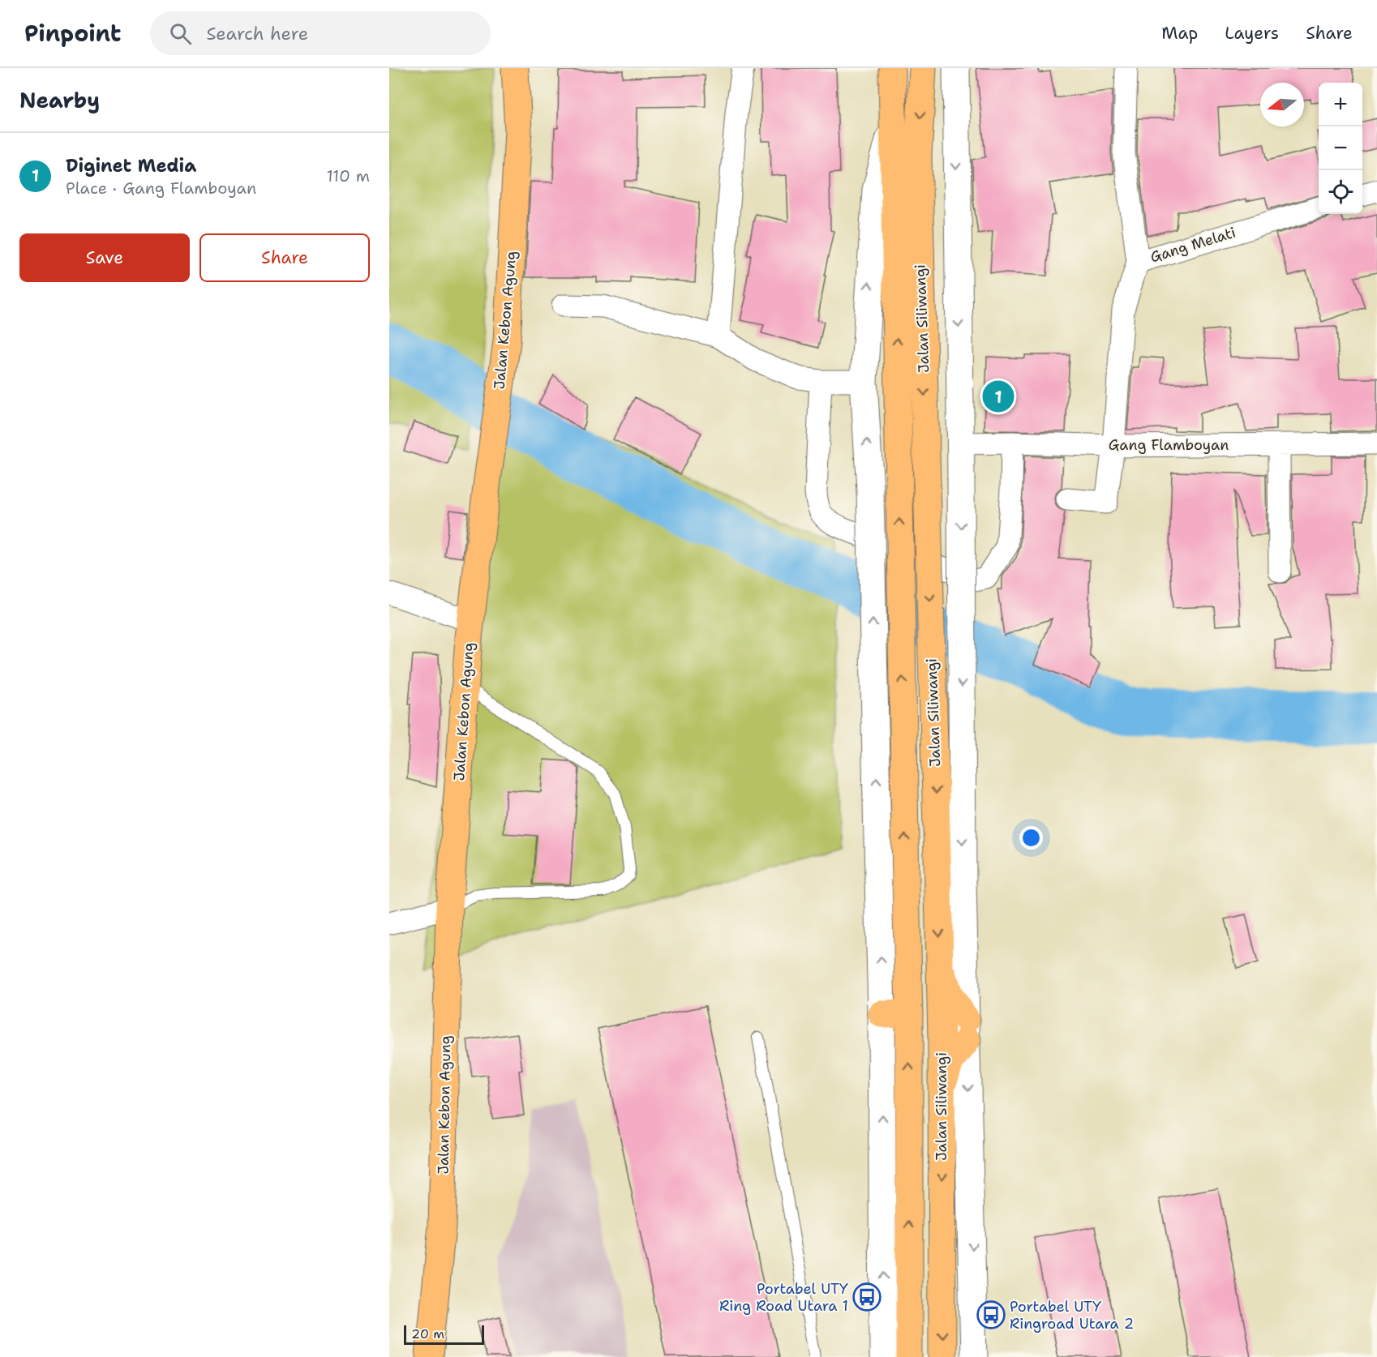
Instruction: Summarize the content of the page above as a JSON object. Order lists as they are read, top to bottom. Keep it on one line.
{"streets":{"main road":["Jalan Siliwangi","Jalan Kebon Agung"],"street":["Gang Melati","Gang Flamboyan"]},"places":{"bus stop":["Portabel UTY Ring Road Utara 1","Portabel UTY Ringroad Utara 2"]},"scale_bar":"20 m","north":"left","page":{"header":"Pinpoint","search":"Search here","nav":["Map","Layers","Share"],"heading":"Nearby","map_buttons":["+","−"],"list":[{"mark":"1","name":"Diginet Media","note":"Place · Gang Flamboyan","value":"110 m"}],"buttons":["Save","Share"],"pins":"1","scale":"20 m"}}
